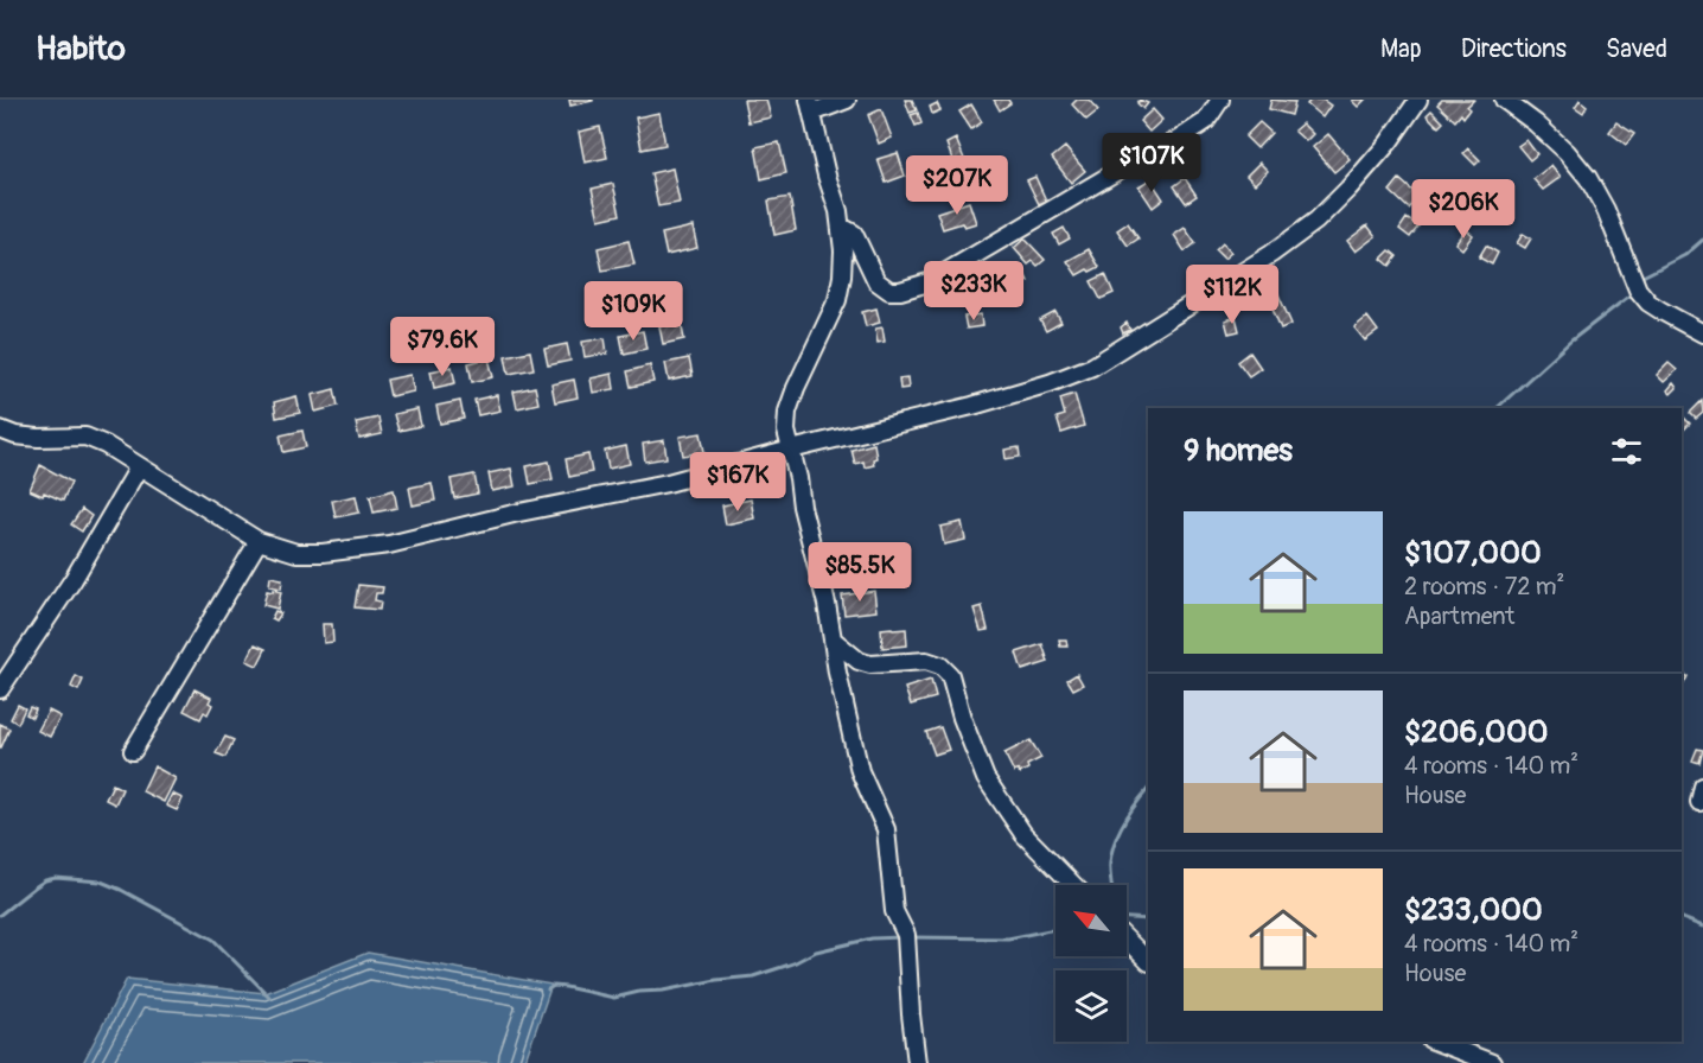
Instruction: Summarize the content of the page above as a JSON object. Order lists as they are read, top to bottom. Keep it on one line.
{"north":"top left","page":{"header":"Habito","nav":["Map","Directions","Saved"],"price":["$107K","$207K","$206K","$233K","$112K","$109K","$79.6K","$167K","$85.5K"],"heading":"9 homes","list":[{"name":"$107,000","note":"2 rooms · 72 m² · Apartment"},{"name":"$206,000","note":"4 rooms · 140 m² · House"},{"name":"$233,000","note":"4 rooms · 140 m² · House"}]}}
